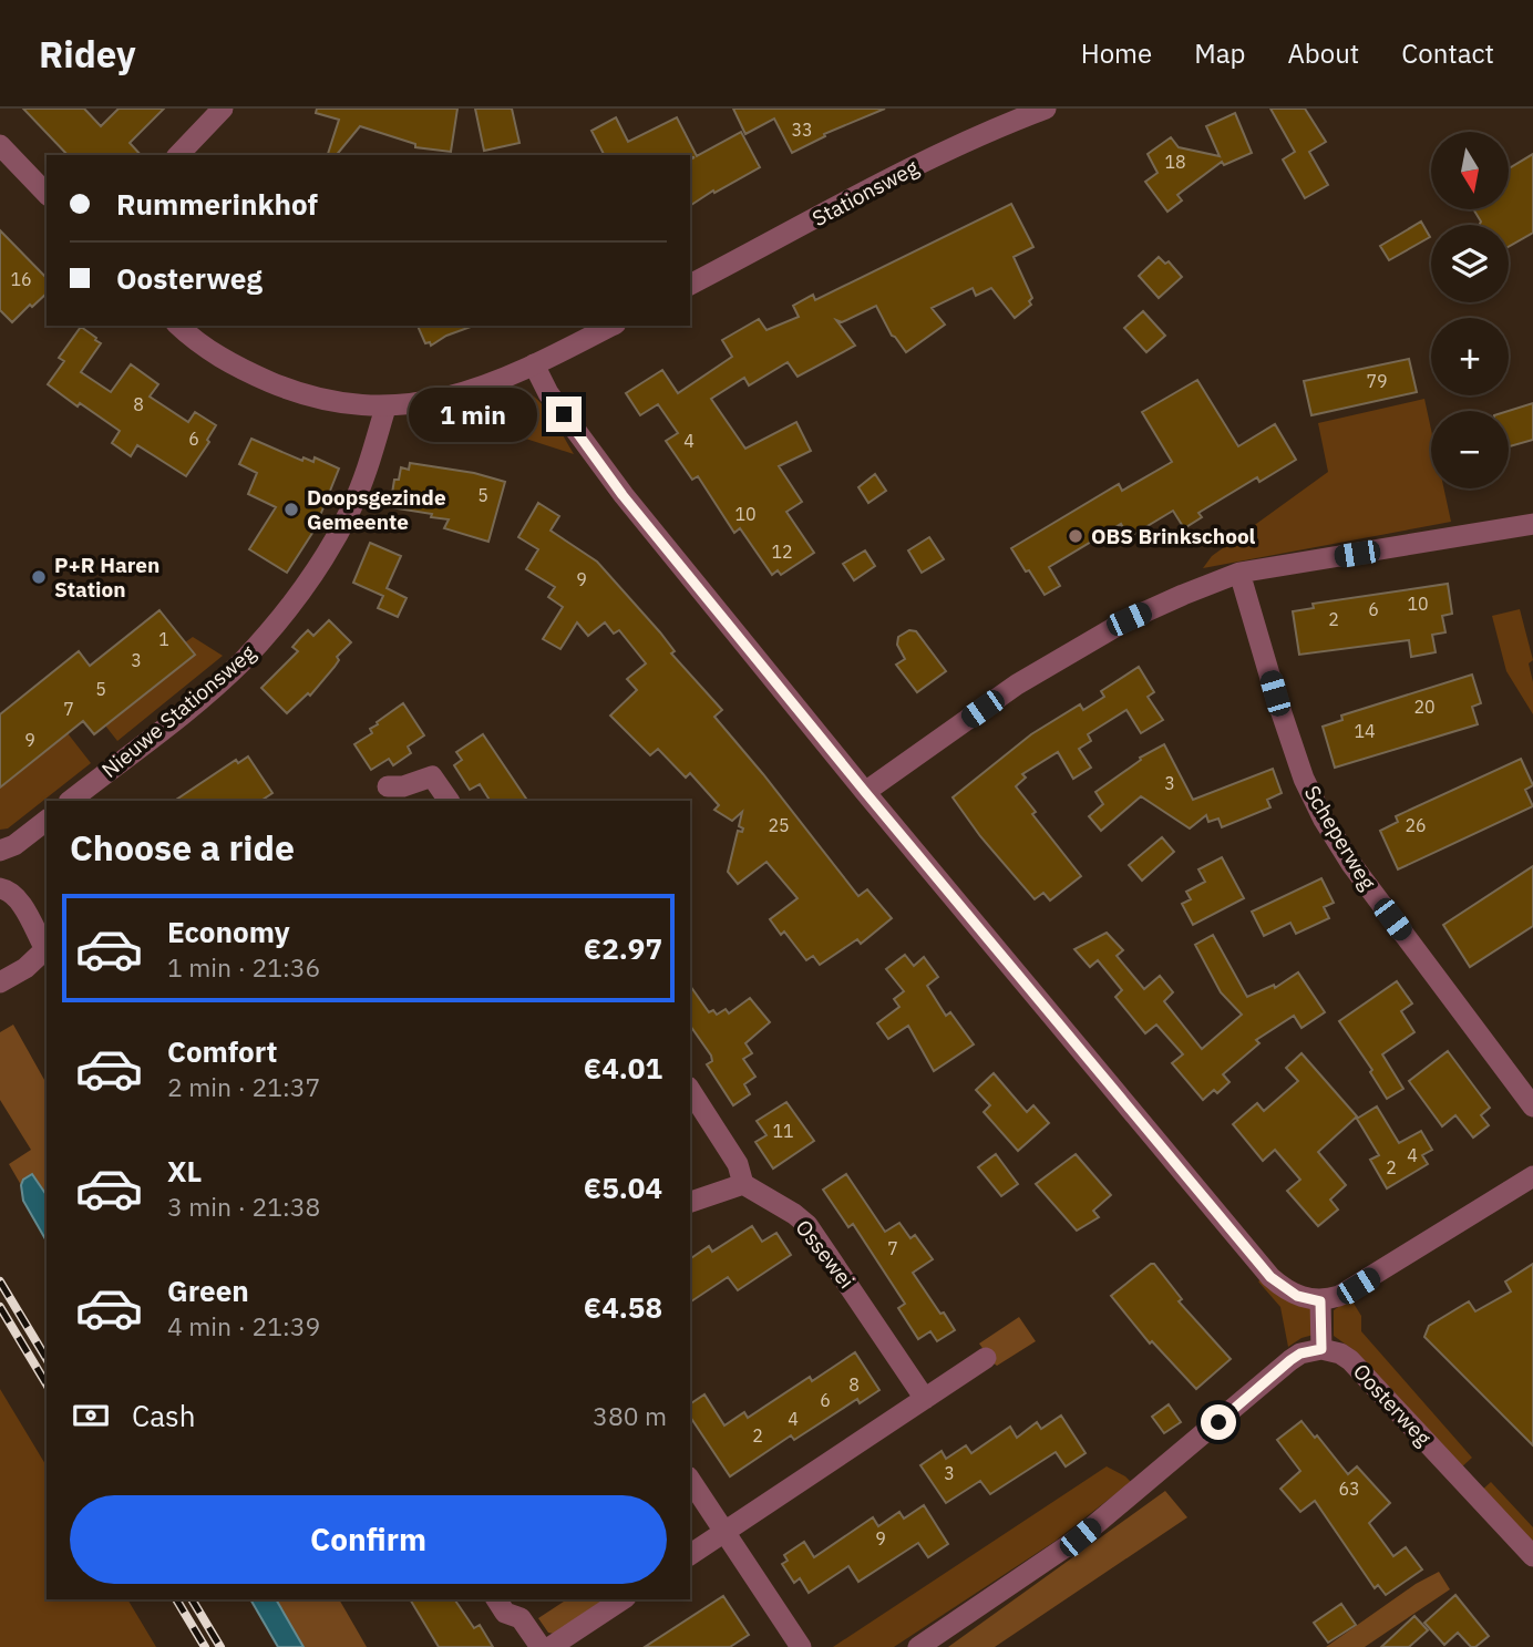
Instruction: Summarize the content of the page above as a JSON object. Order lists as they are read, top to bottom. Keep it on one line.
{"streets":{"street":["Stationsweg","Nieuwe Stationsweg","Scheperweg","Ossewei","Oosterweg"]},"places":["Doopsgezinde Gemeente","OBS Brinkschool","P+R Haren Station"],"house_numbers":["33","18","16","79","8","6","4","5","10","12","9","10","6","2","1","3","5","20","7","14","9","3","25","26","11","4","2","7","8","6","4","2","3","63","9"],"north":"bottom","page":{"header":"Ridey","nav":["Home","Map","About","Contact"],"map_buttons":["+","−"],"banner":["Rummerinkhof","Oosterweg"],"bubble":"1 min","heading":"Choose a ride","list":[{"name":"Economy","note":"1 min · 21:36","value":"€2.97"},{"name":"Comfort","note":"2 min · 21:37","value":"€4.01"},{"name":"XL","note":"3 min · 21:38","value":"€5.04"},{"name":"Green","note":"4 min · 21:39","value":"€4.58"}],"pay":["Cash","380 m"],"buttons":"Confirm"}}
